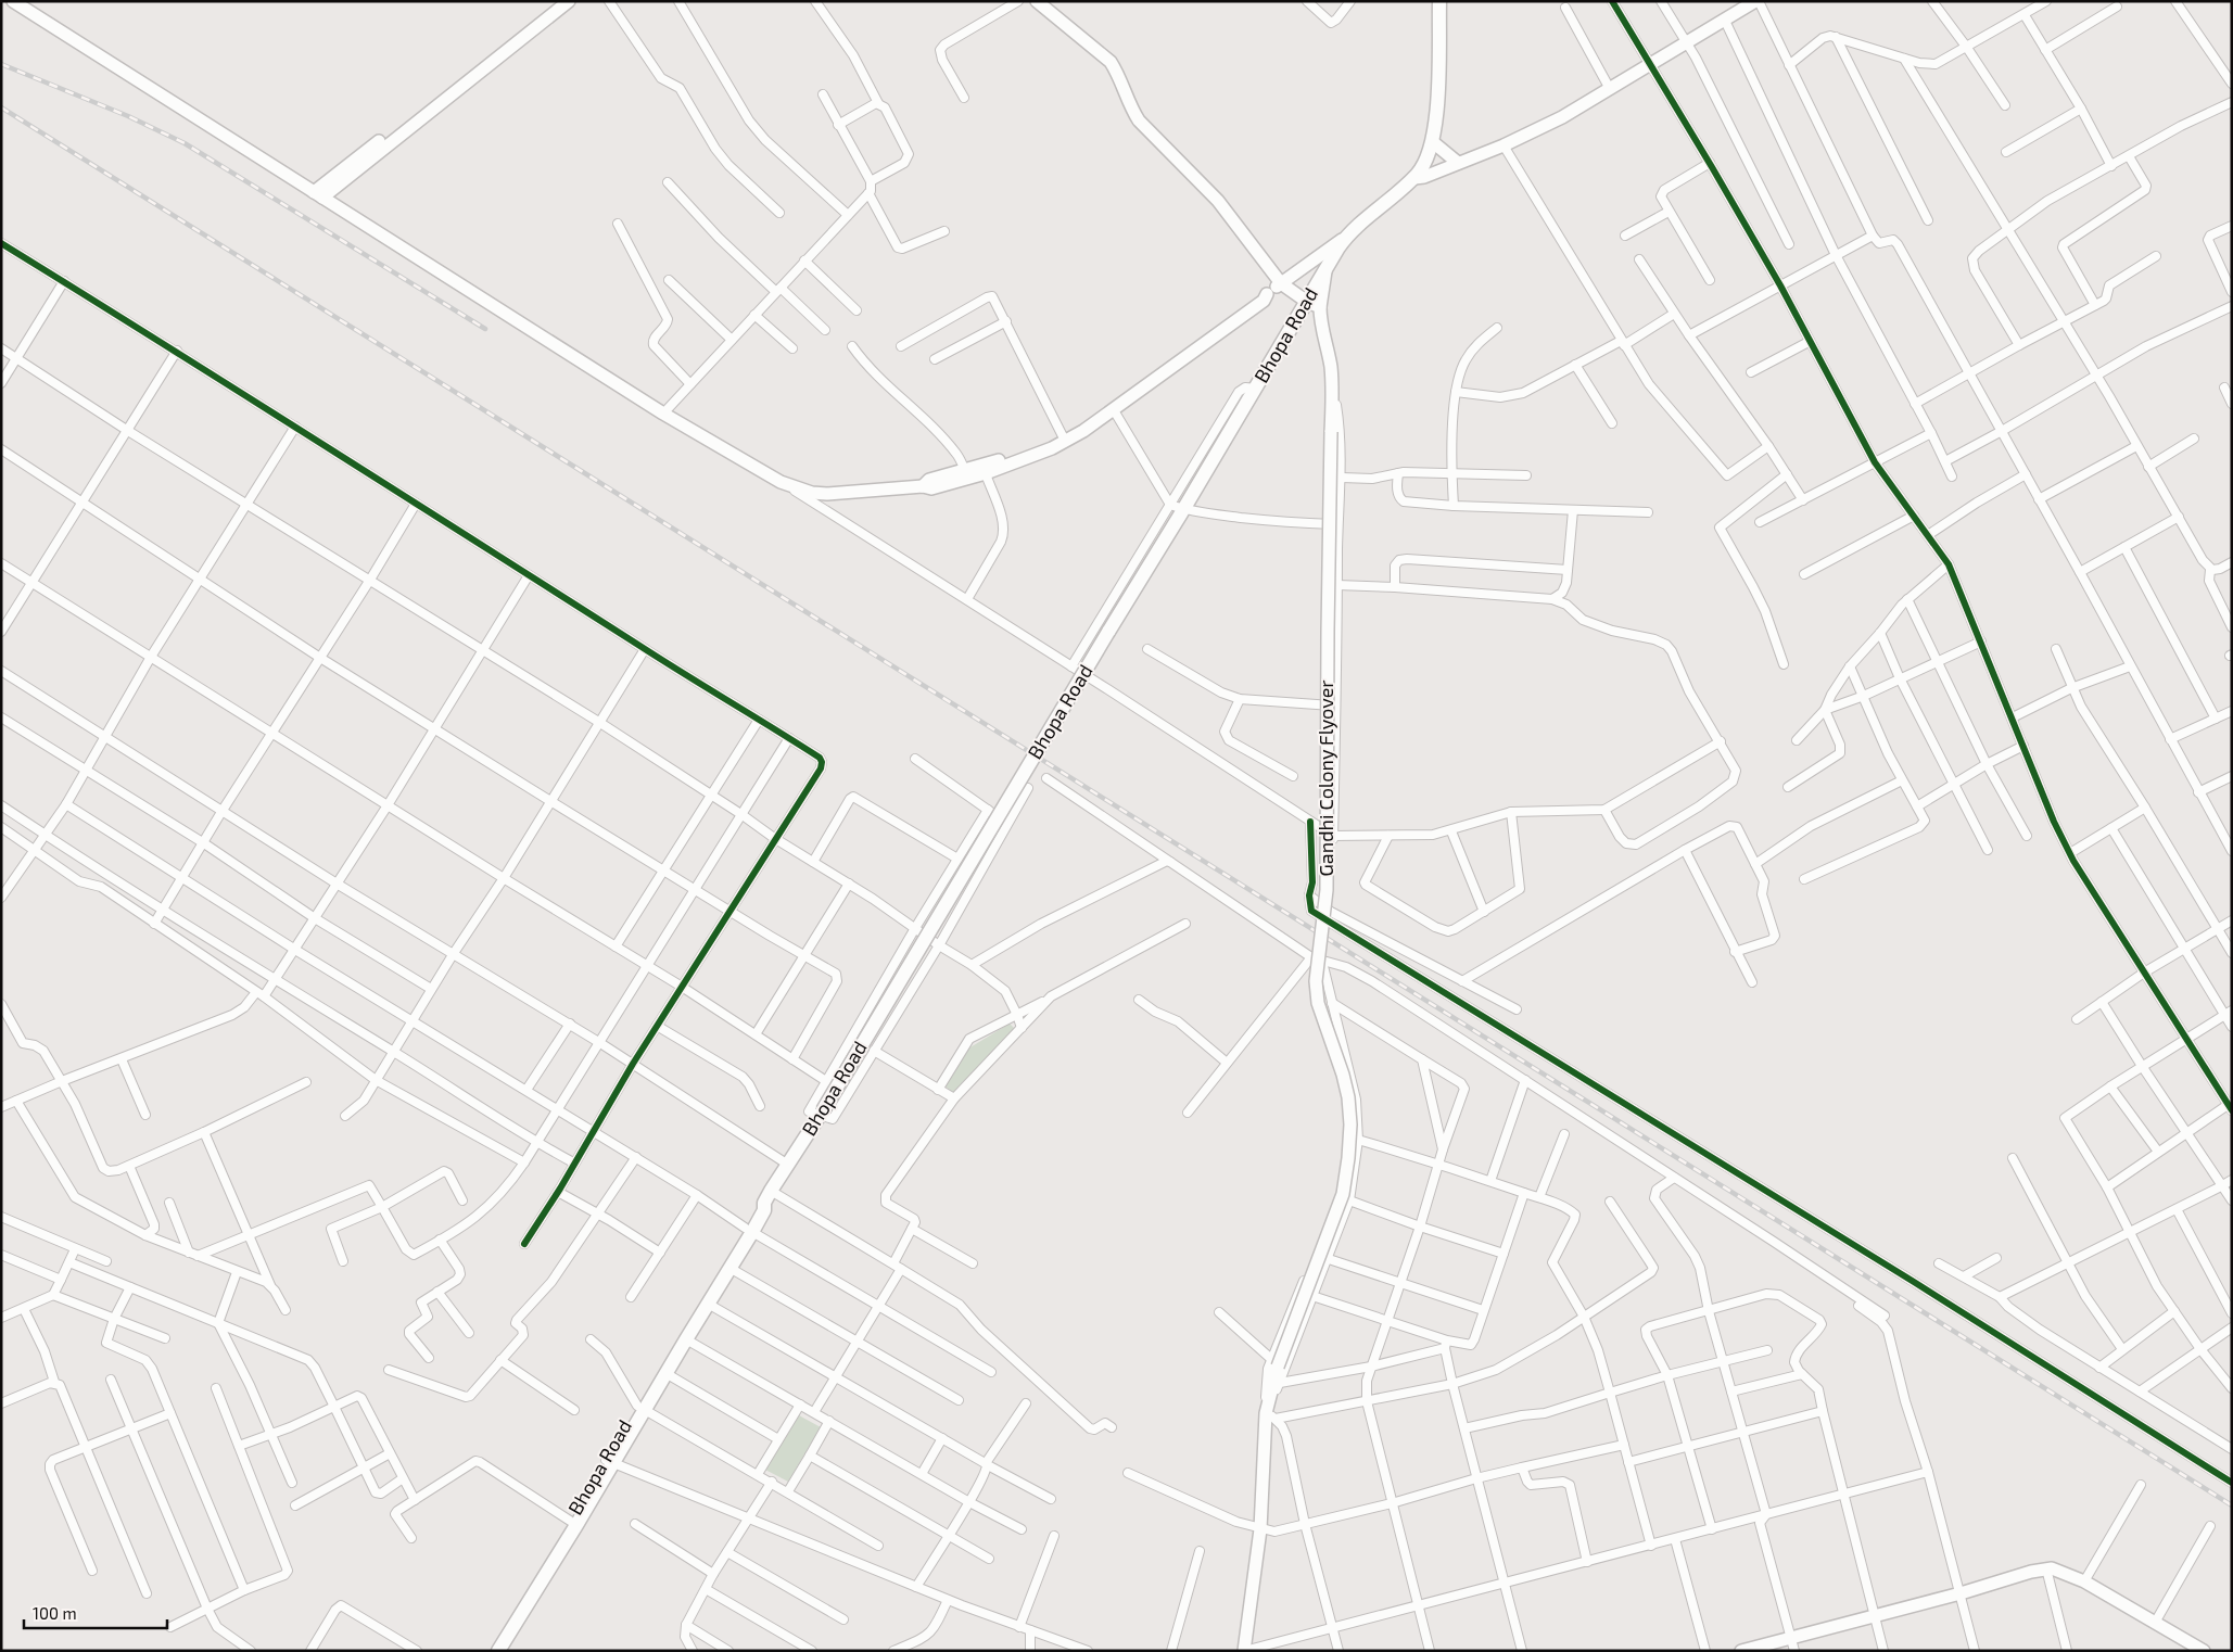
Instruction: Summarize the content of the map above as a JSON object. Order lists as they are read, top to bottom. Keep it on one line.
{"streets":{"main road":["Bhopa Road"],"street":["Gandhi Colony Flyover"]},"crossings":[["Bhopa Road","Gandhi Colony Flyover"]],"scale_bar":"100 m"}
